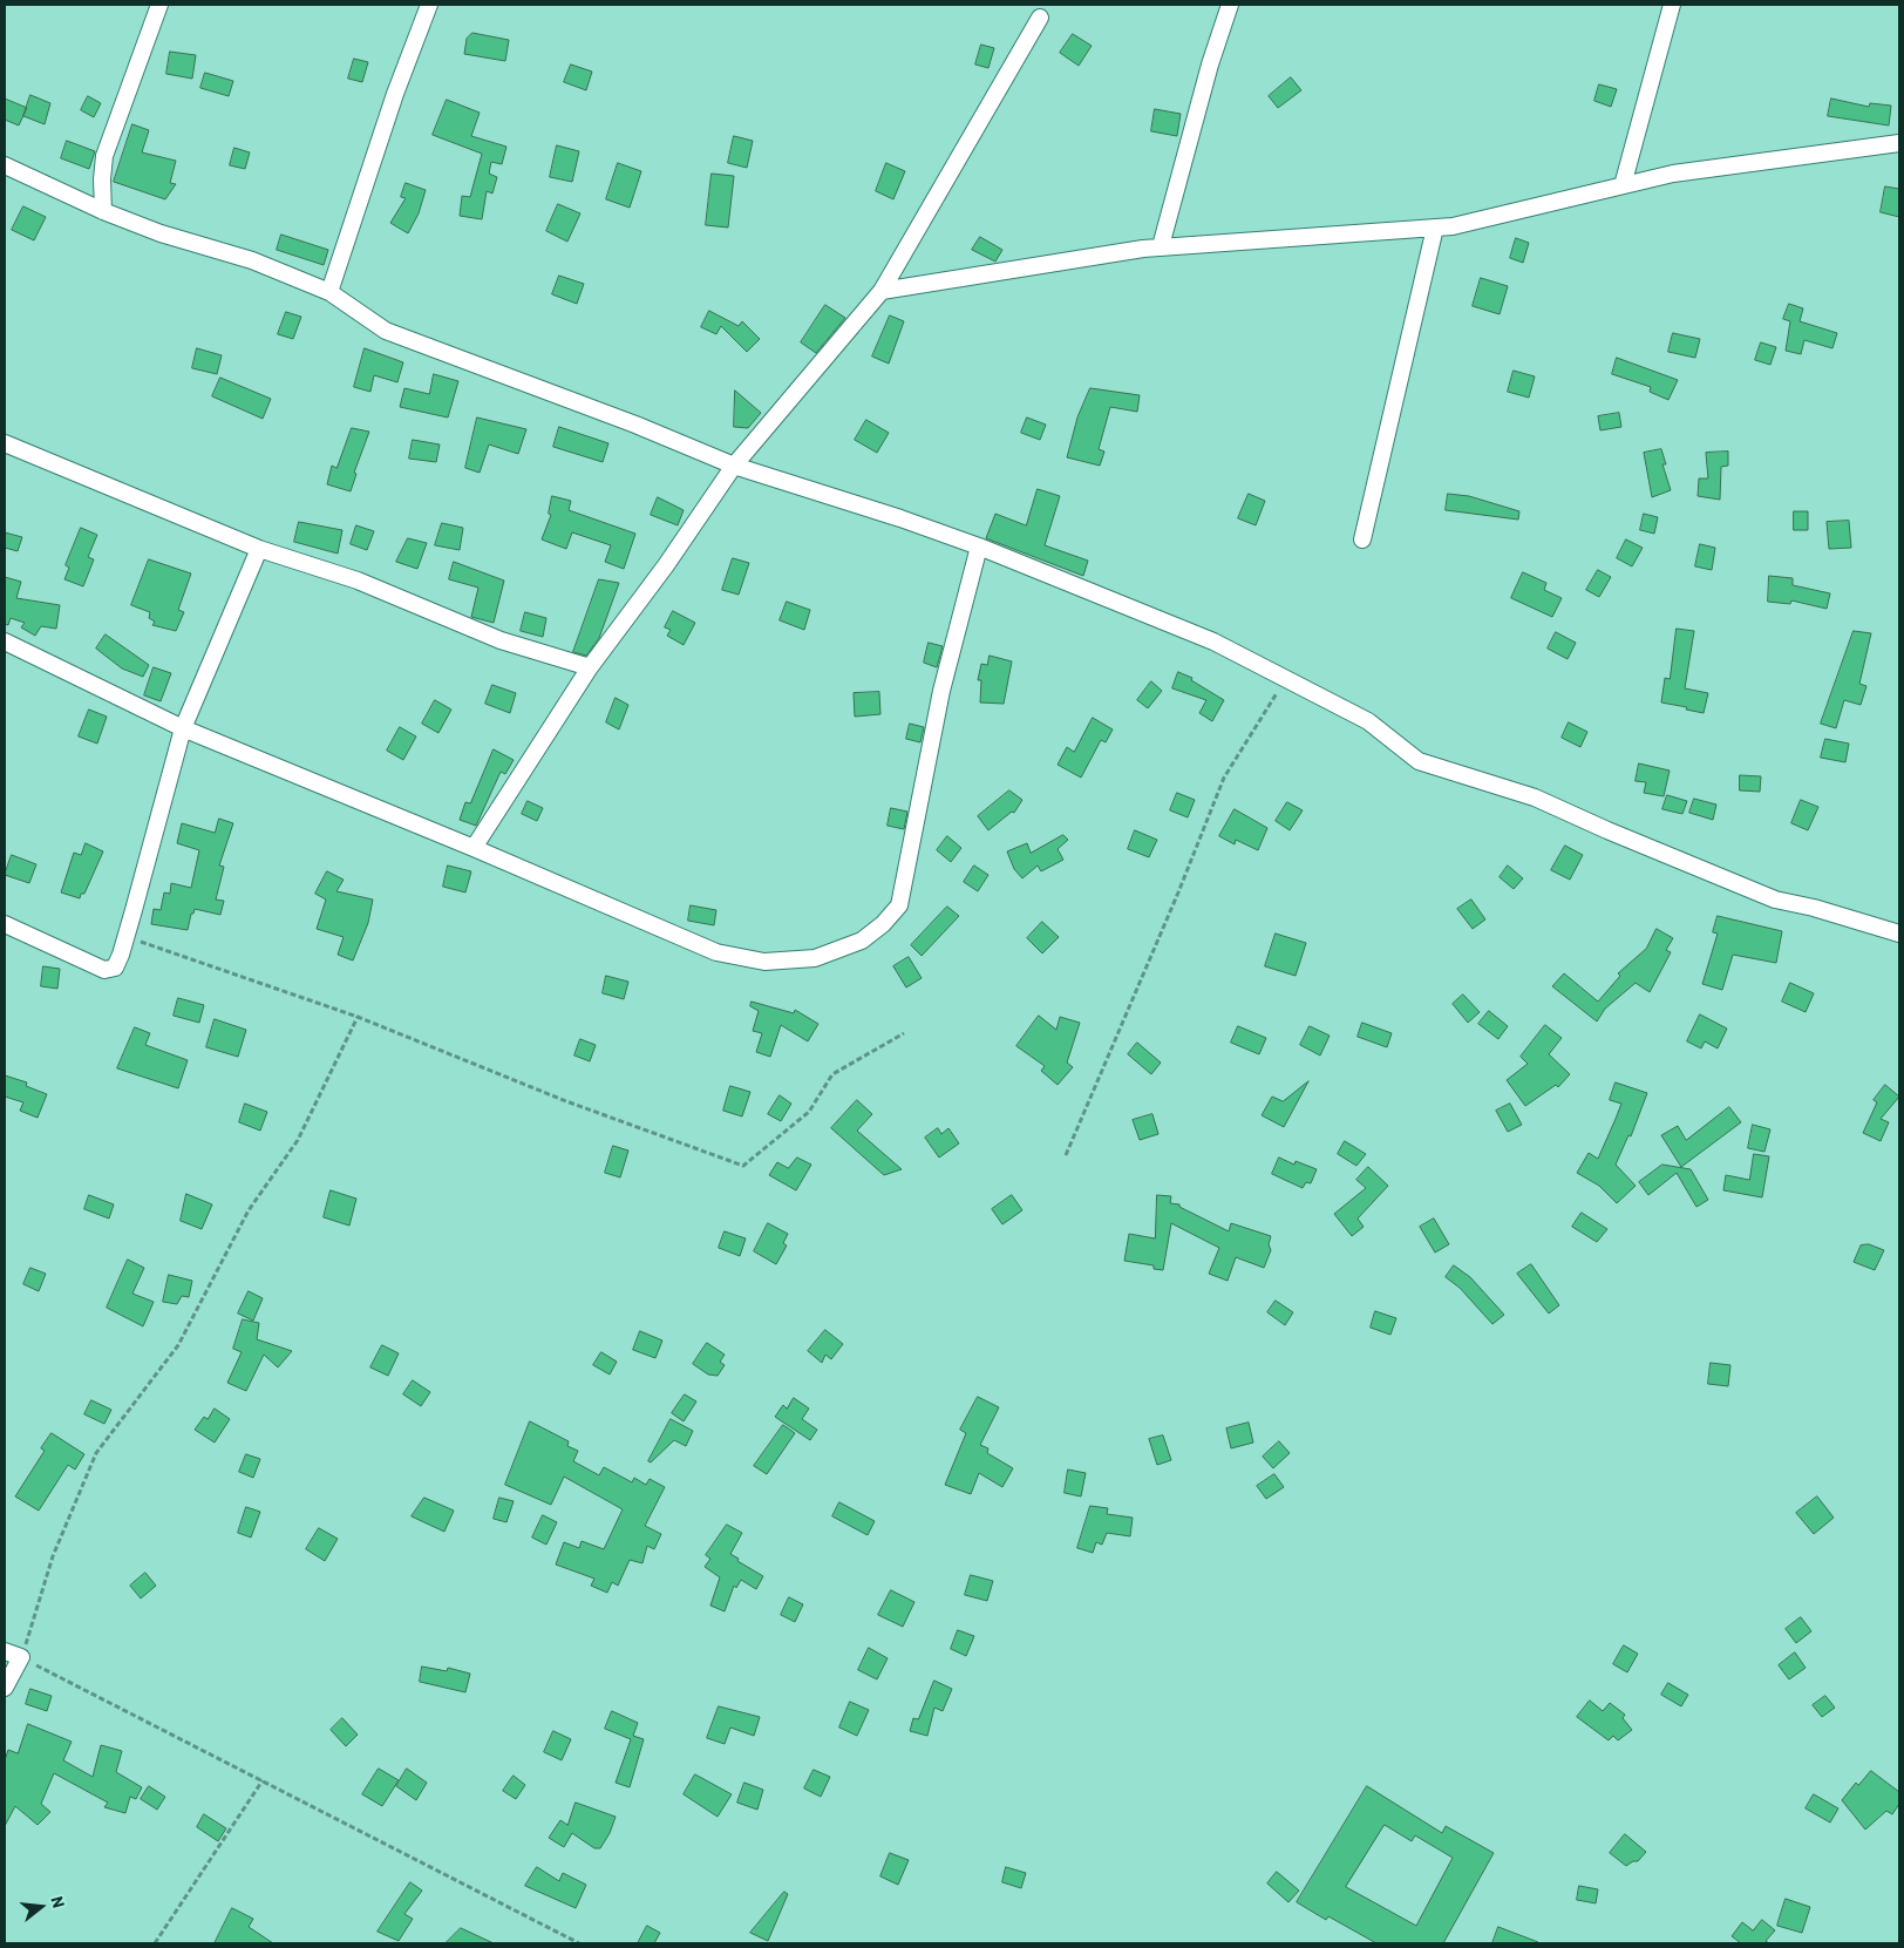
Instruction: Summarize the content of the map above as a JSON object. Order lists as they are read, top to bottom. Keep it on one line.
{"north":"right"}
